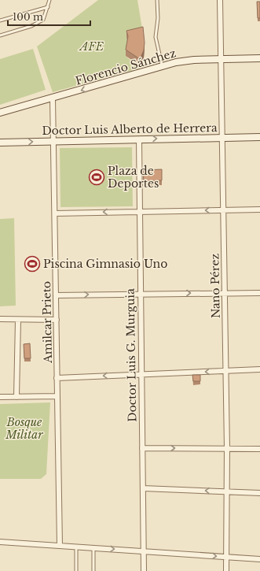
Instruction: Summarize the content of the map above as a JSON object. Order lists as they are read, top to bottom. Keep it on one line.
{"streets":{"street":["Florencio Sánchez","Doctor Luis Alberto de Herrera","Nano Pérez","Amilcar Prieto","Doctor Luis G. Murguia"]},"crossings":[["Florencio Sánchez","Nano Pérez"],["Florencio Sánchez","Amilcar Prieto"],["Doctor Luis Alberto de Herrera","Nano Pérez"],["Doctor Luis Alberto de Herrera","Amilcar Prieto"],["Doctor Luis Alberto de Herrera","Doctor Luis G. Murguia"]],"one_way":["Florencio Sánchez","Doctor Luis Alberto de Herrera"],"parks":["AFE","Bosque Militar"],"places":{"sports":["Plaza de Deportes","Piscina Gimnasio Uno"]},"scale_bar":"100 m"}
